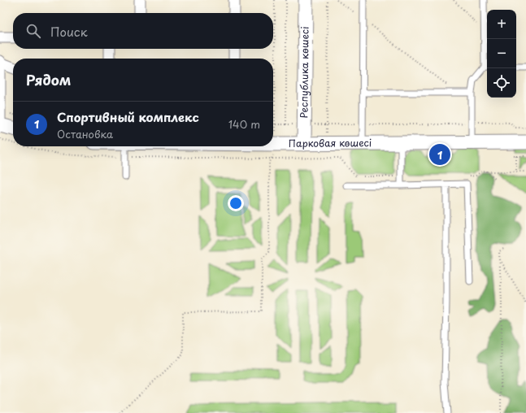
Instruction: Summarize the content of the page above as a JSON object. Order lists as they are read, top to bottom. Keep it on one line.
{"streets":{"street":["Республика көшесі","Парковая көшесі"]},"crossings":[["Республика көшесі","Парковая көшесі"]],"page":{"map_buttons":["+","−"],"search":"Поиск","heading":"Рядом","list":[{"mark":"1","name":"Спортивный комплекс","note":"Остановка","value":"140 m"}],"pins":"1"}}
